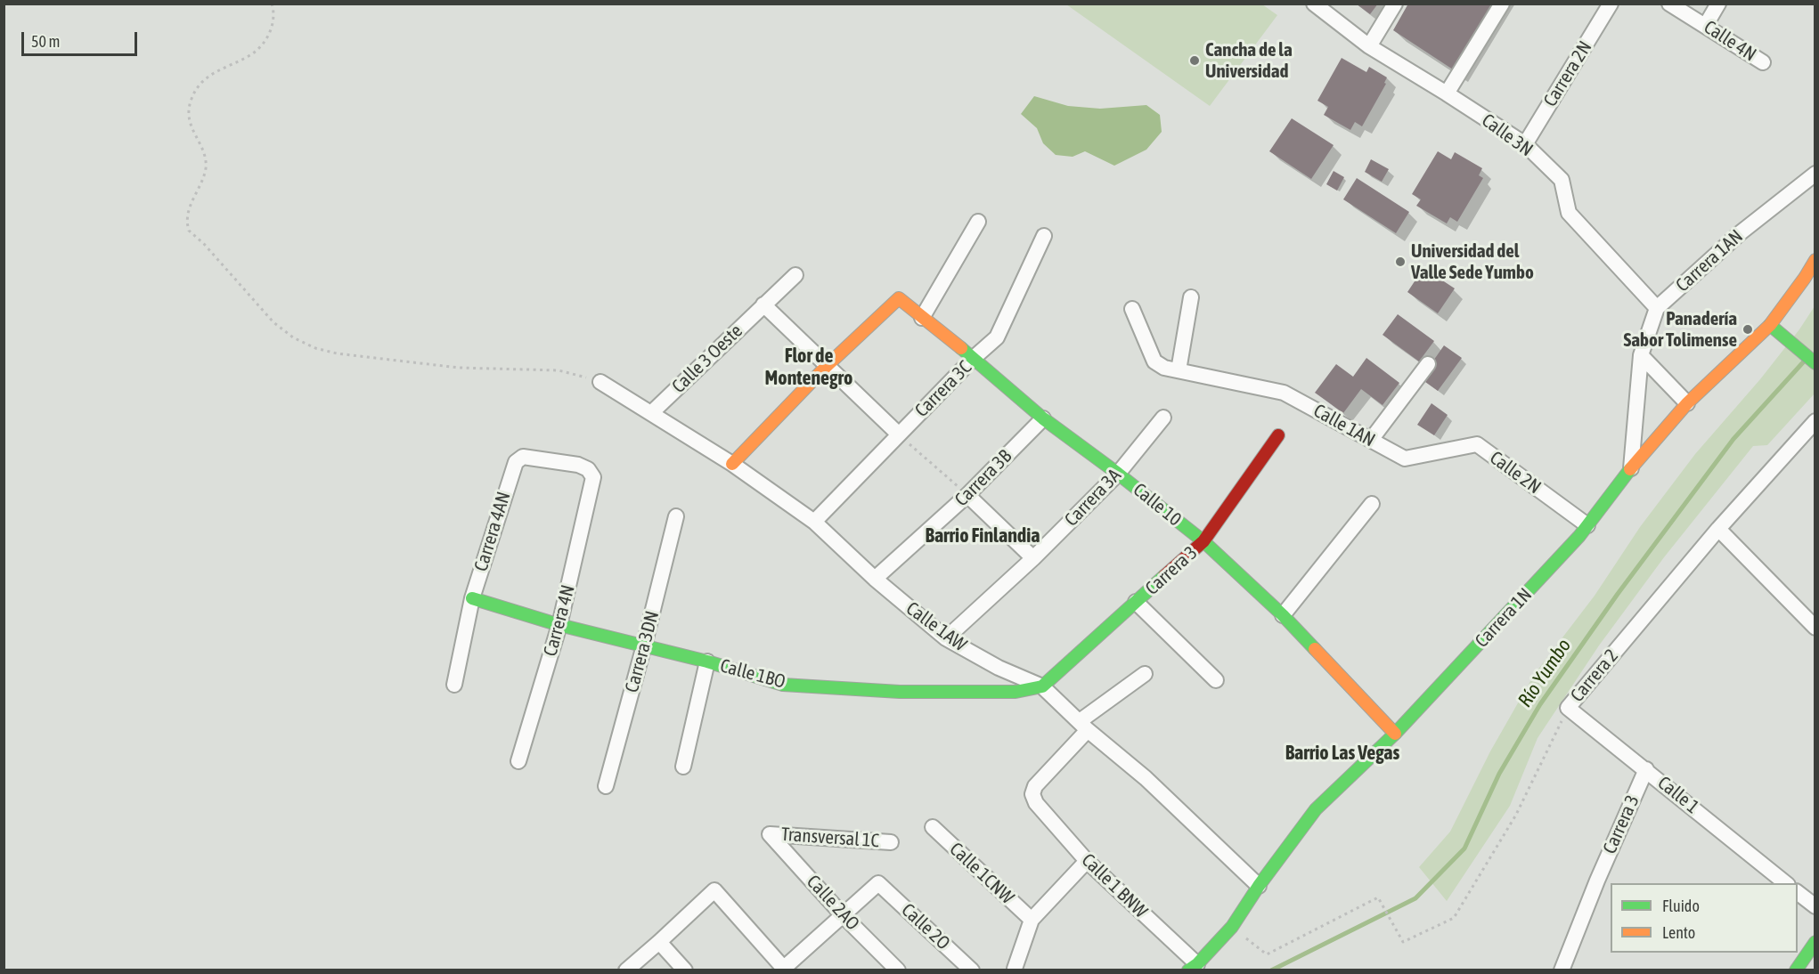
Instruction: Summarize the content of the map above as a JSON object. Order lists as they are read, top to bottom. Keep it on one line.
{"streets":{"street":["Calle 4N","Carrera 2N","Calle 3N","Carrera 1AN","Calle 3 Oeste","Carrera 3C","Calle 1AN","Calle 2N","Carrera 3B","Carrera 3A","Calle 10","Carrera 4AN","Carrera 3","Carrera 1N","Carrera 4N","Calle 1AW","Carrera 3DN","Calle 1BO","Carrera 2","Calle 1","Transversal 1C","Calle 1CNW","Calle 1 BNW","Calle 2AO","Calle 2O"]},"crossings":[["Carrera 2N","Calle 3N"],["Calle 3N","Carrera 1AN"],["Carrera 1AN","Carrera 1N"],["Calle 3 Oeste","Calle 1AW"],["Carrera 3C","Calle 10"],["Carrera 3C","Calle 1AW"],["Calle 1AN","Calle 2N"],["Calle 2N","Carrera 1N"],["Carrera 3B","Calle 10"],["Carrera 3B","Calle 1AW"],["Carrera 3A","Calle 10"],["Carrera 3A","Calle 1AW"],["Calle 10","Carrera 3"],["Calle 10","Carrera 1N"],["Carrera 4AN","Carrera 4N"],["Carrera 4AN","Calle 1BO"],["Carrera 3","Calle 1AW"],["Carrera 3","Calle 1BO"],["Carrera 3","Calle 1"],["Carrera 1N","Calle 1AW"],["Carrera 1N","Carrera 2"],["Carrera 1N","Calle 1 BNW"],["Carrera 4N","Calle 1BO"],["Calle 1AW","Calle 1BO"],["Calle 1AW","Calle 1 BNW"],["Carrera 3DN","Calle 1BO"],["Carrera 2","Calle 1"],["Transversal 1C","Calle 2AO"],["Calle 2AO","Calle 2O"]],"districts":["Flor de Montenegro","Barrio Finlandia","Barrio Las Vegas"],"water":["Río Yumbo"],"places":["Cancha de la Universidad","Universidad del Valle Sede Yumbo","Panadería Sabor Tolimense"],"legend":["Fluido","Lento"],"scale_bar":"50 m"}
